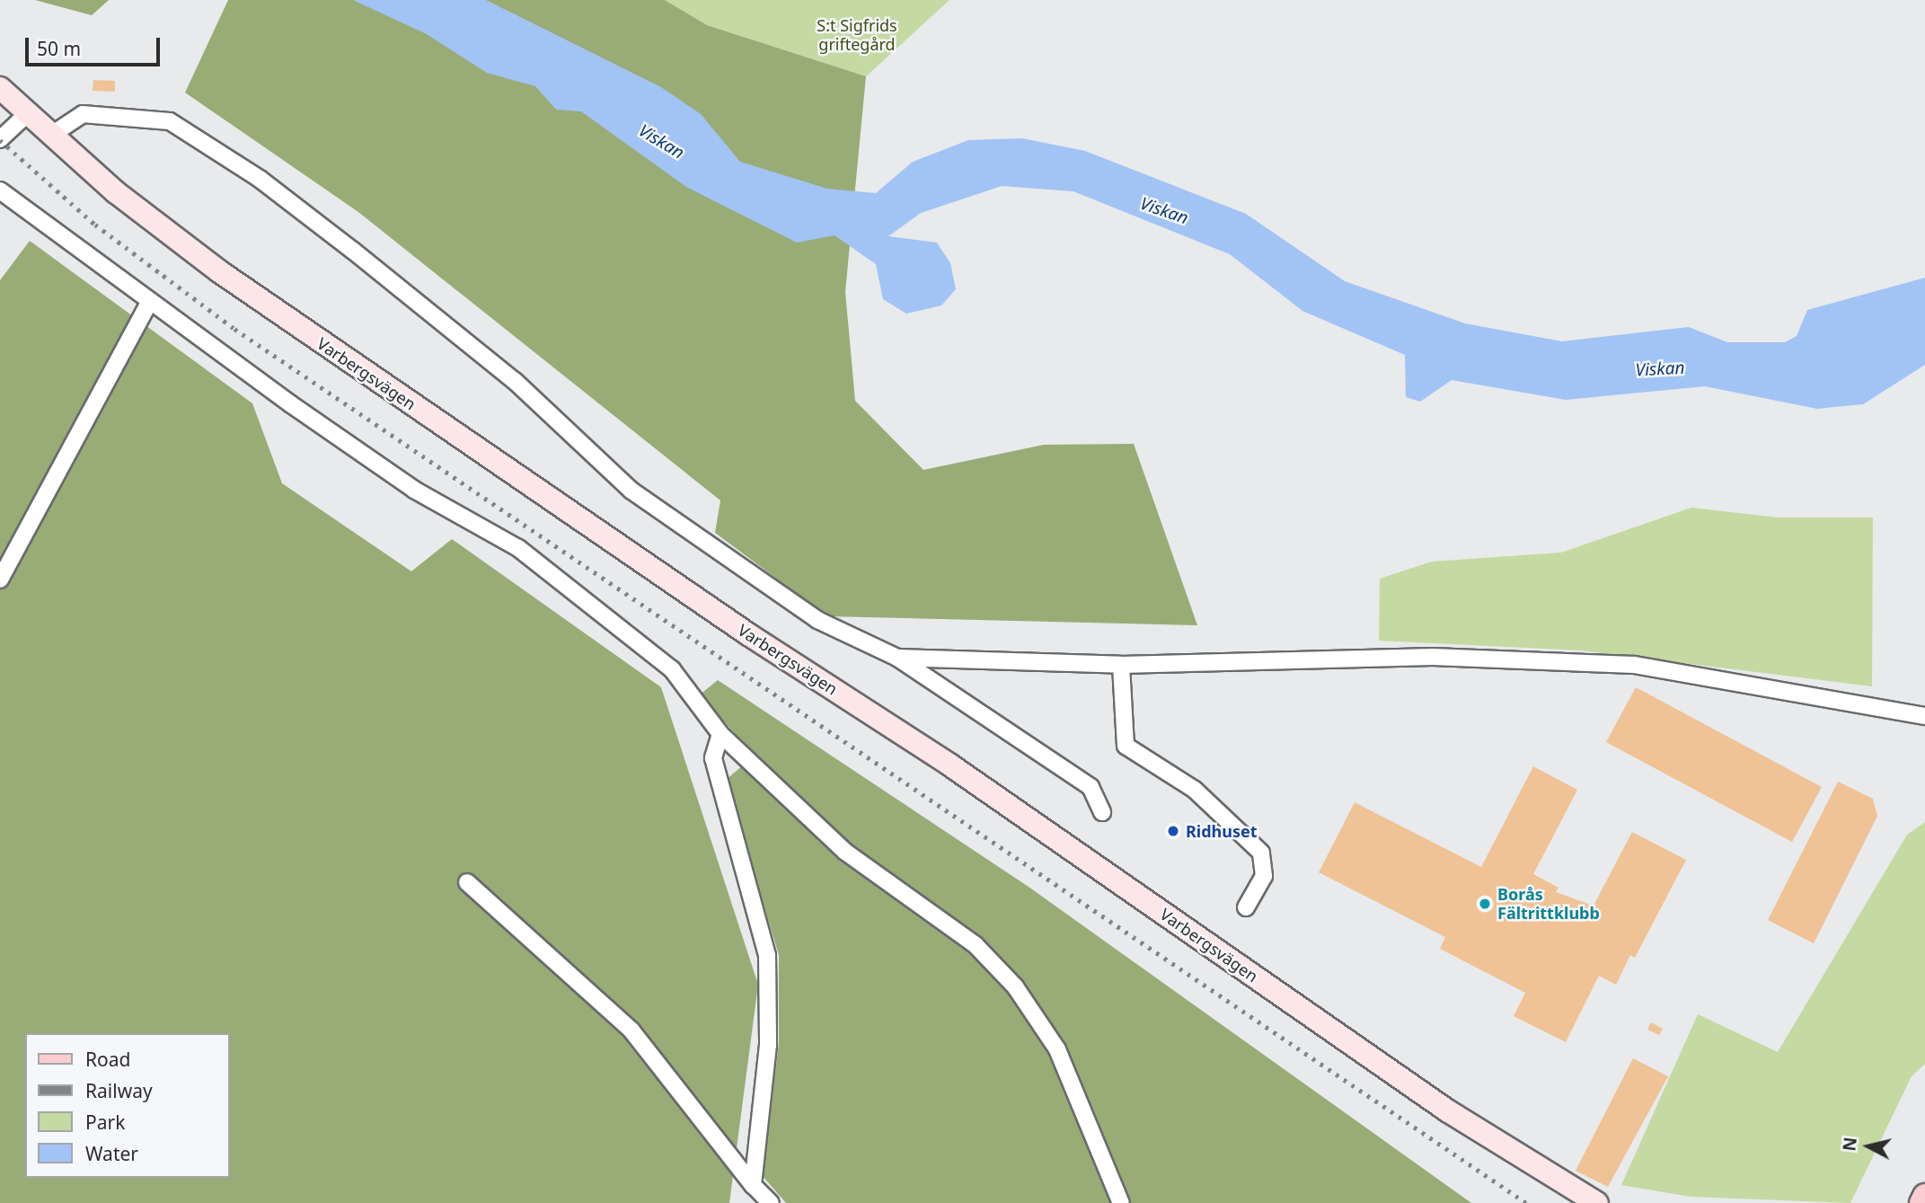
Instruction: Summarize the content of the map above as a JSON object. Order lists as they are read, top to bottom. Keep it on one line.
{"streets":{"main road":["Varbergsvägen"]},"water":["Viskan"],"parks":["S:t Sigfrids griftegård"],"places":["Ridhuset","Borås Fältrittklubb"],"legend":["Road","Railway","Park","Water"],"scale_bar":"50 m","north":"left"}
